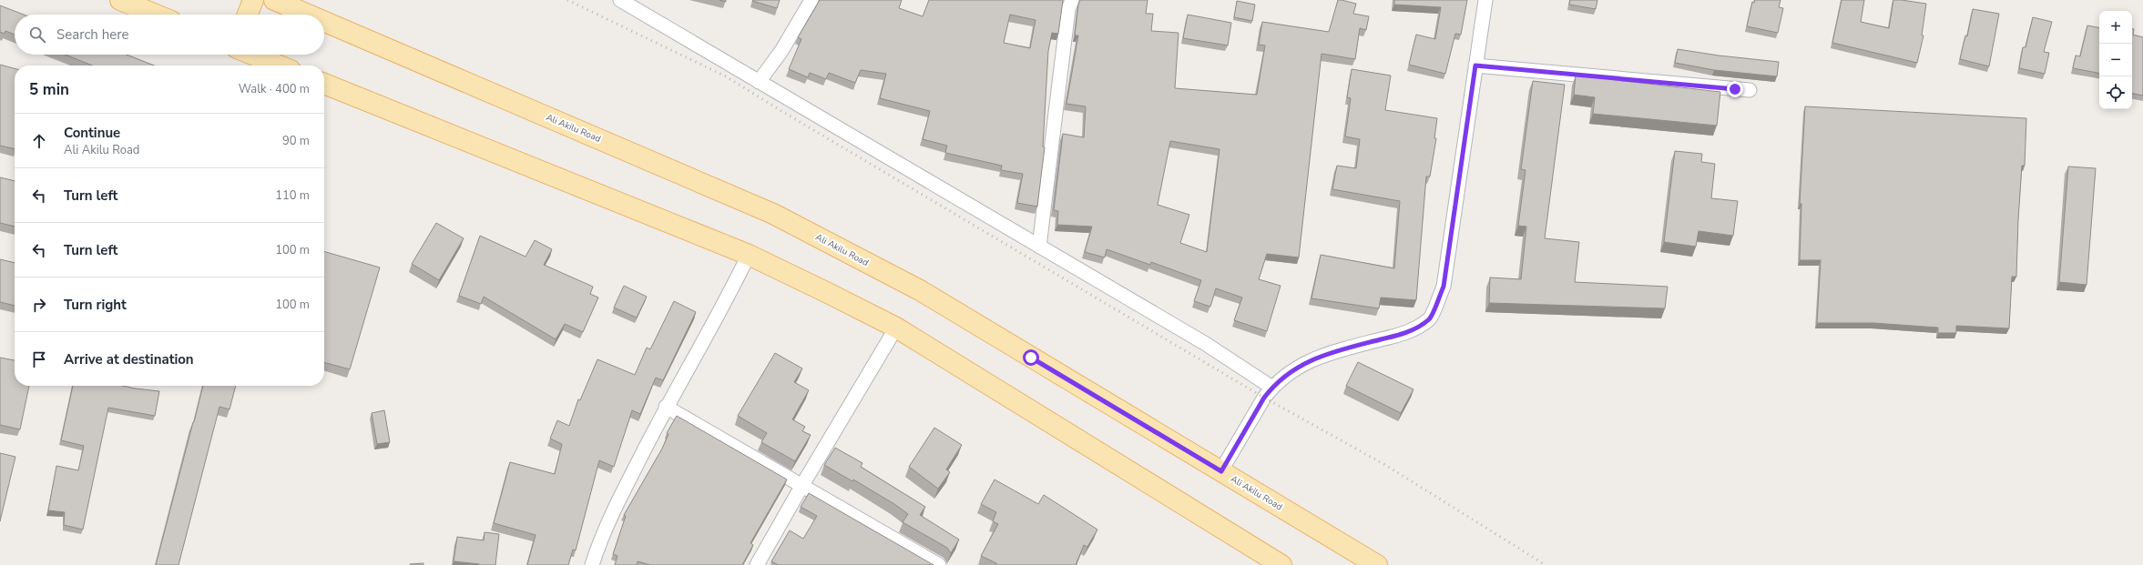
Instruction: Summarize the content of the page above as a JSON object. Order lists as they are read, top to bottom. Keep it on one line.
{"streets":{"main road":["Ali Akilu Road"]},"page":{"map_buttons":["+","−"],"search":"Search here","heading":["5 min","Walk · 400 m"],"list":[["Continue","Ali Akilu Road","90 m"],["Turn left","110 m"],["Turn left","100 m"],["Turn right","100 m"],"Arrive at destination"]}}
